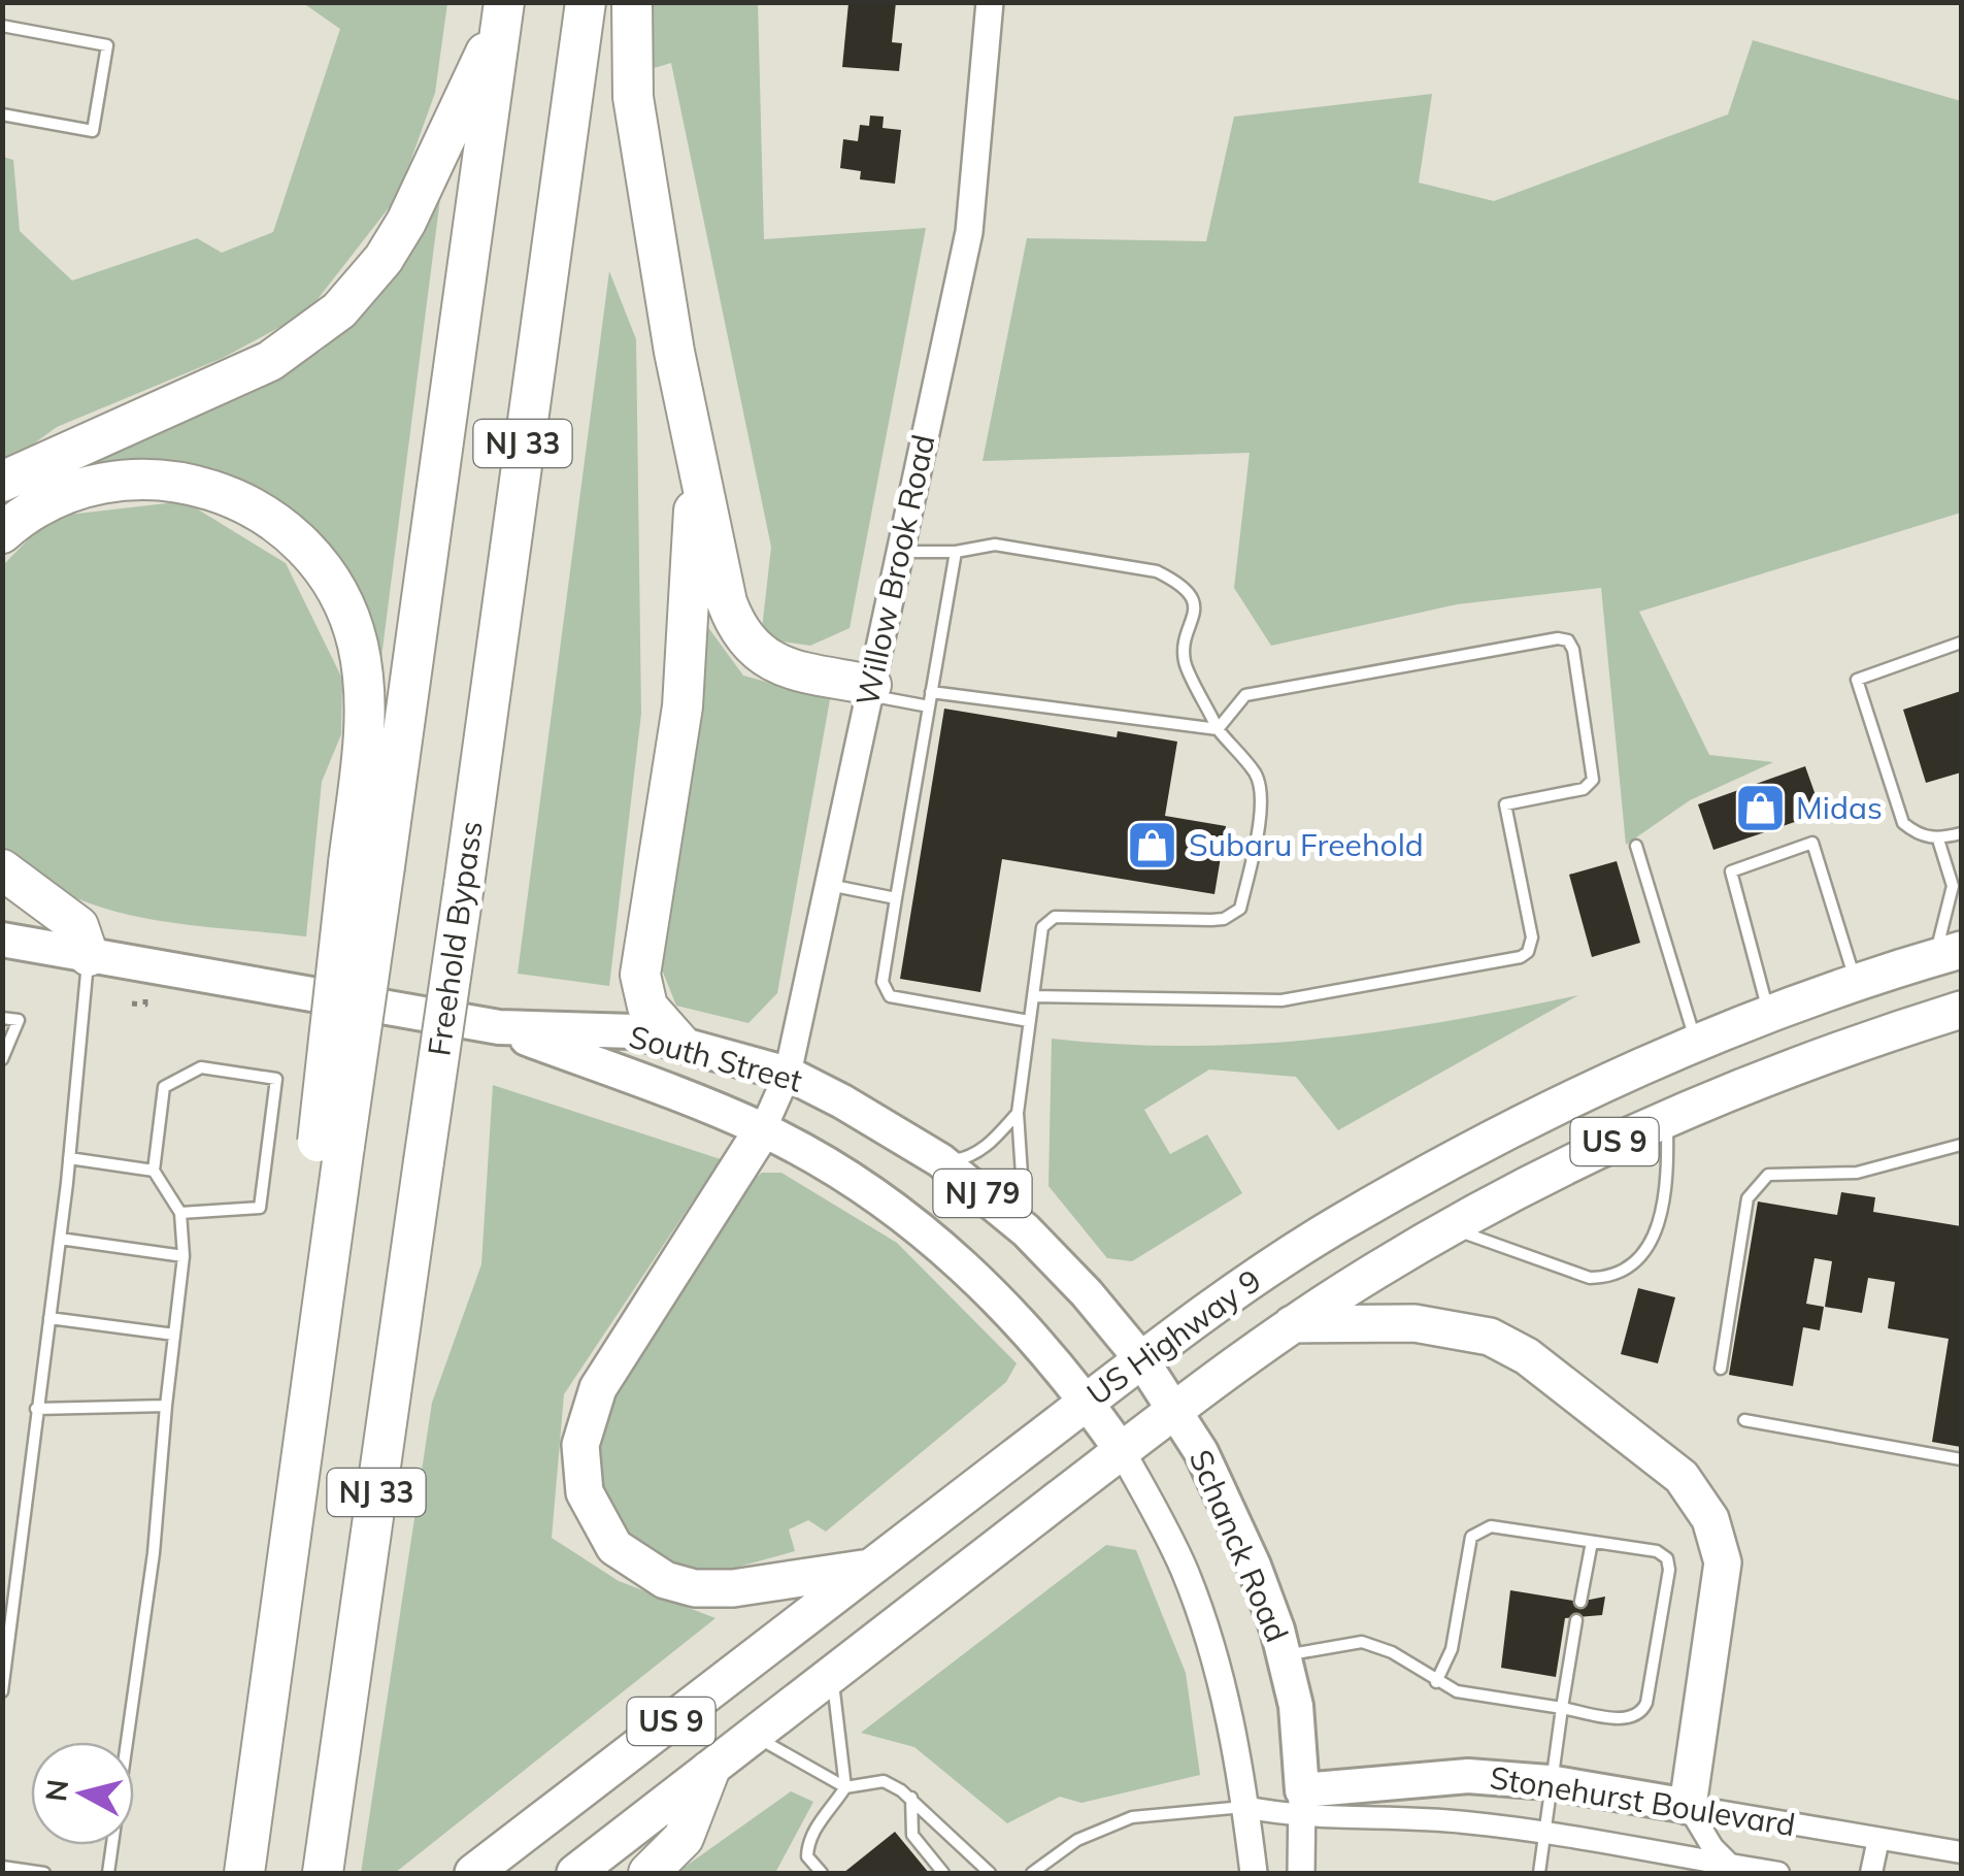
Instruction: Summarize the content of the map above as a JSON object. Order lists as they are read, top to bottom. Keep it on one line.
{"streets":{"highway":["NJ 33","Freehold Bypass","US 9","US Highway 9"],"main road":["South Street","NJ 79","Schanck Road","Stonehurst Boulevard"],"street":["Willow Brook Road"]},"crossings":[["Willow Brook Road","South Street"],["South Street","US Highway 9"],["South Street","Schanck Road"],["US Highway 9","Schanck Road"],["Schanck Road","Stonehurst Boulevard"]],"places":{"shop":["Midas","Subaru Freehold"]},"north":"left"}
